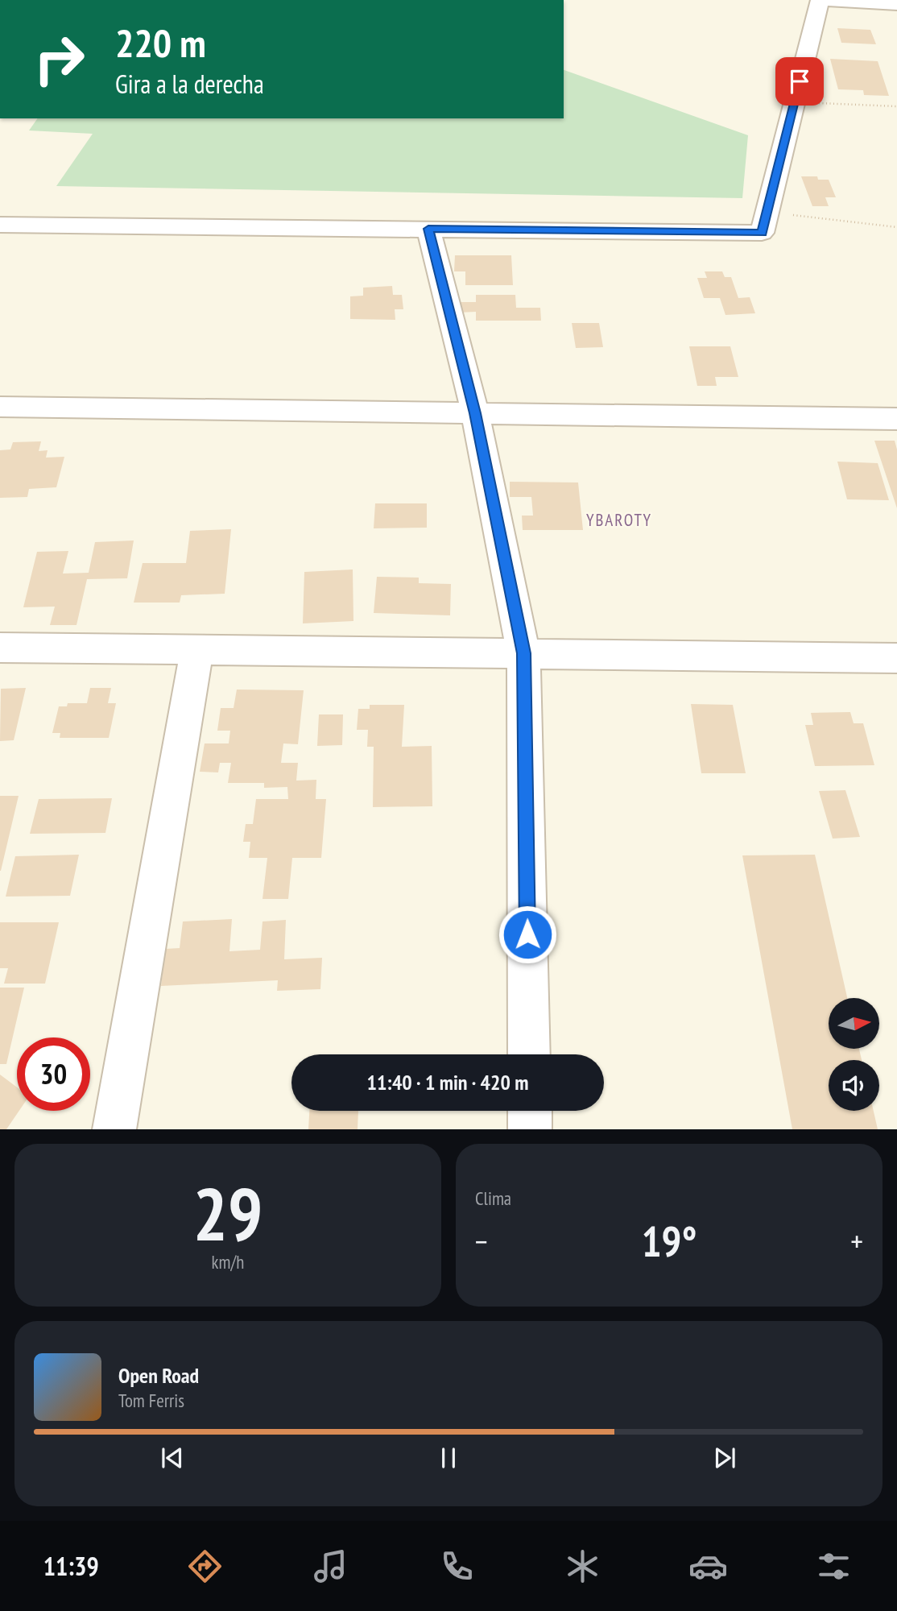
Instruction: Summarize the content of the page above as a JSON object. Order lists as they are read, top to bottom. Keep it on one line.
{"districts":["YBAROTY"],"north":"right","page":{"turn":["220 m","Gira a la derecha"],"limit":"30","trip":"11:40 · 1 min · 420 m","tile":[["29","km/h"],"Clima"],"heat":["−","19°","+"],"song":["Open Road","Tom Ferris"],"tabs":"11:39"}}
